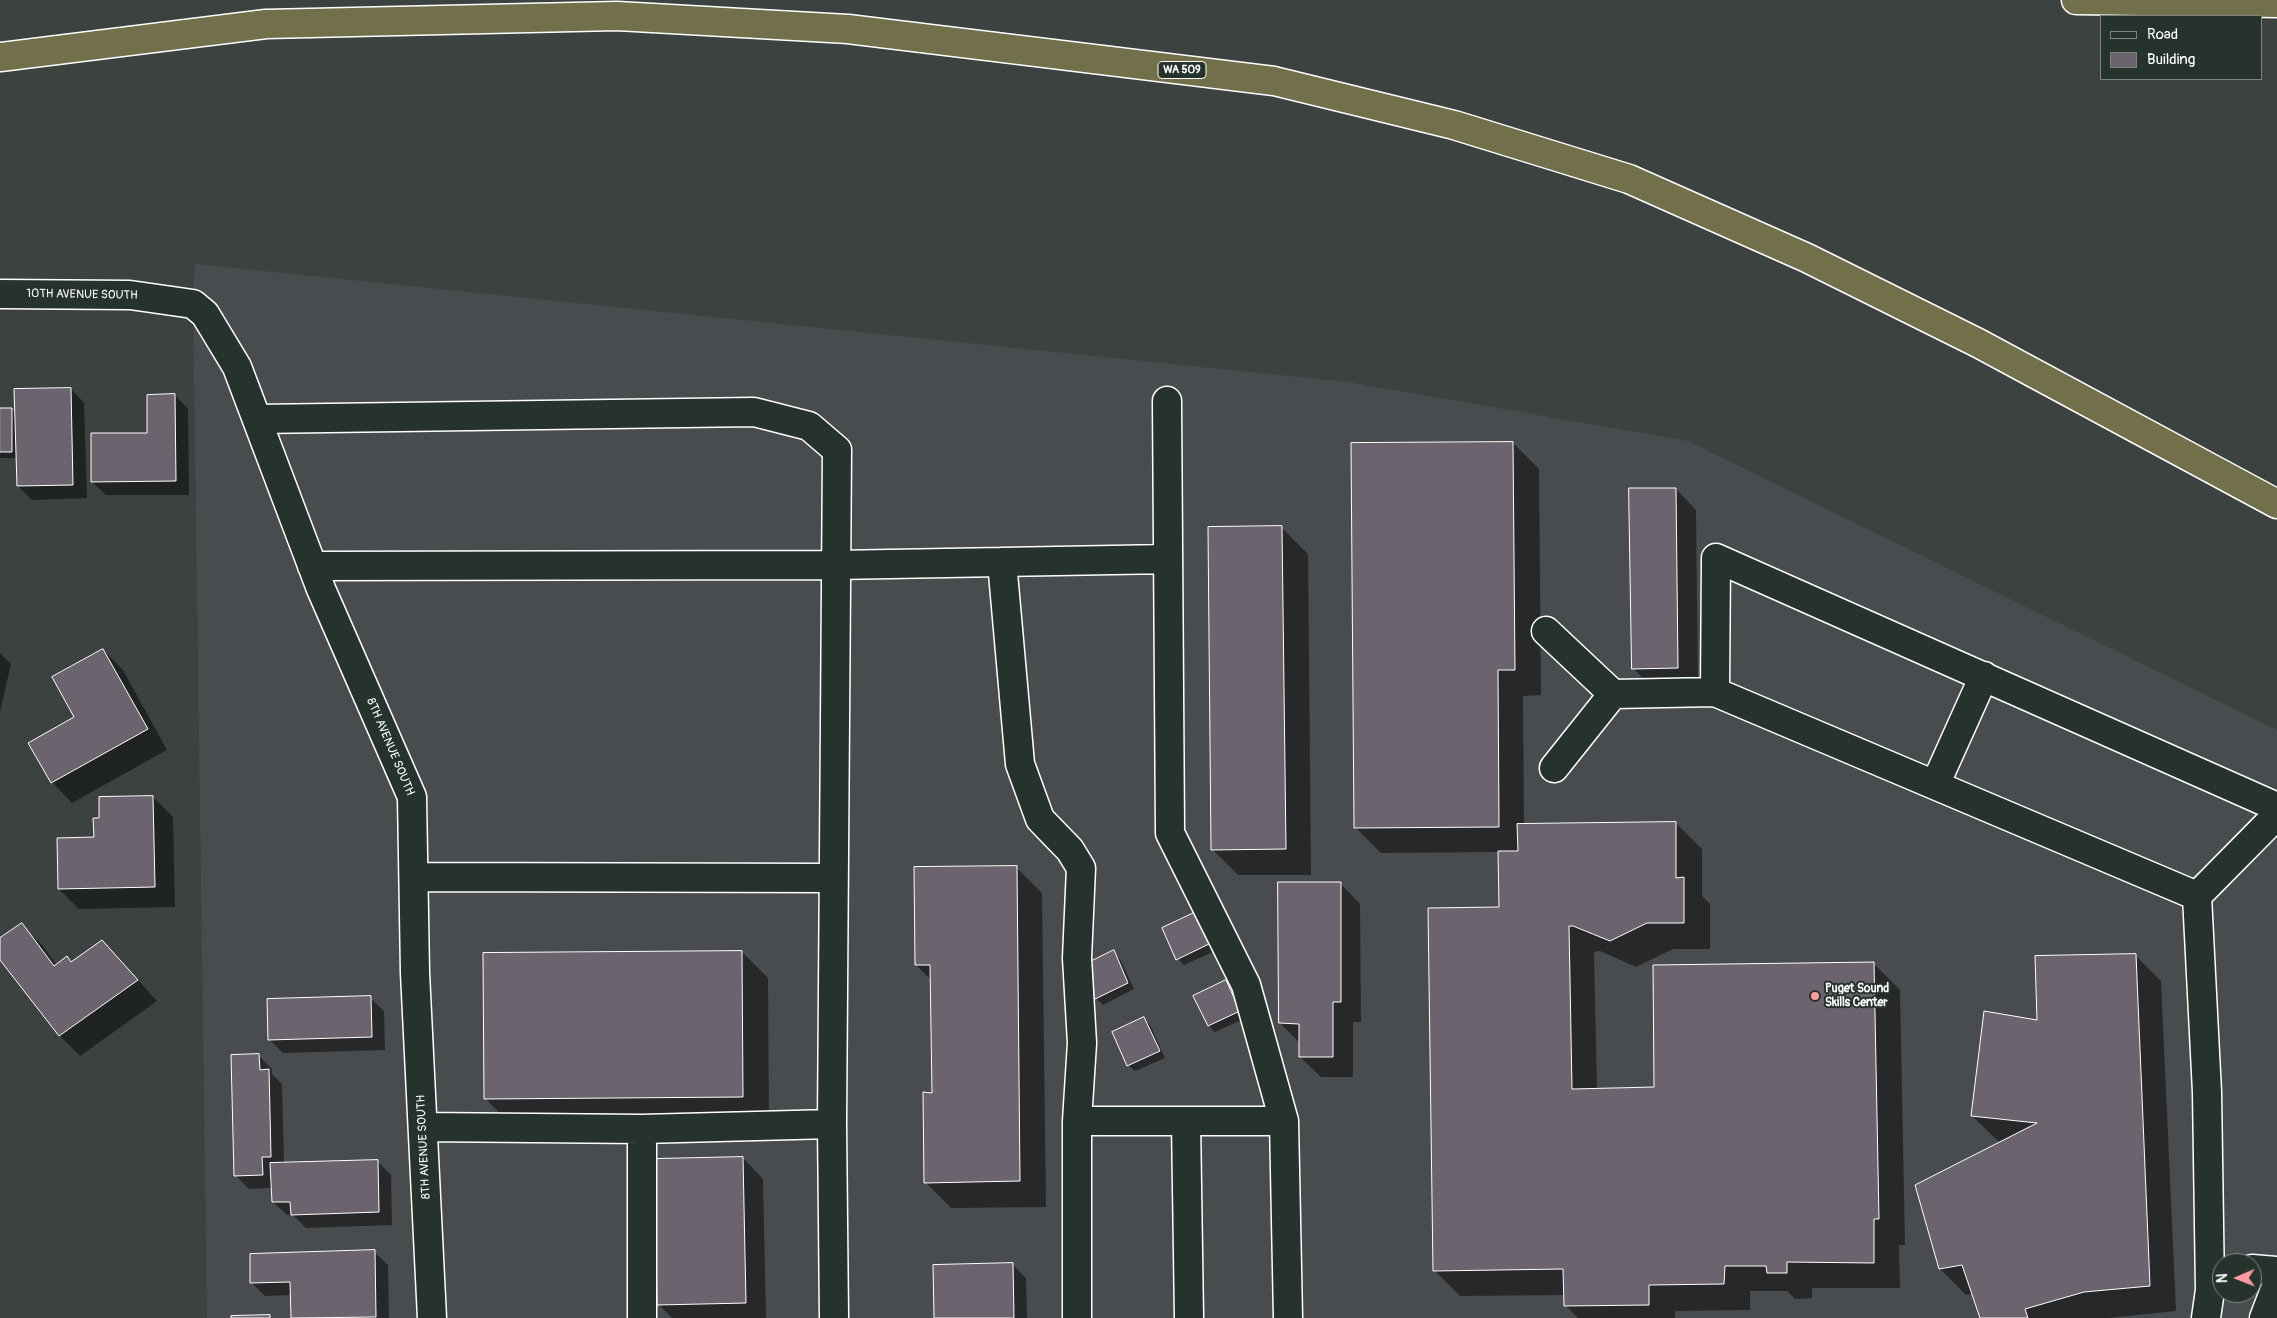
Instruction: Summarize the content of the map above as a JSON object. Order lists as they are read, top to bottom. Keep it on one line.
{"streets":{"highway":["WA 509"],"street":["10TH AVENUE SOUTH","8TH AVENUE SOUTH"]},"crossings":[["10TH AVENUE SOUTH","8TH AVENUE SOUTH"]],"places":["Puget Sound Skills Center"],"legend":["Road","Building"],"north":"left"}
